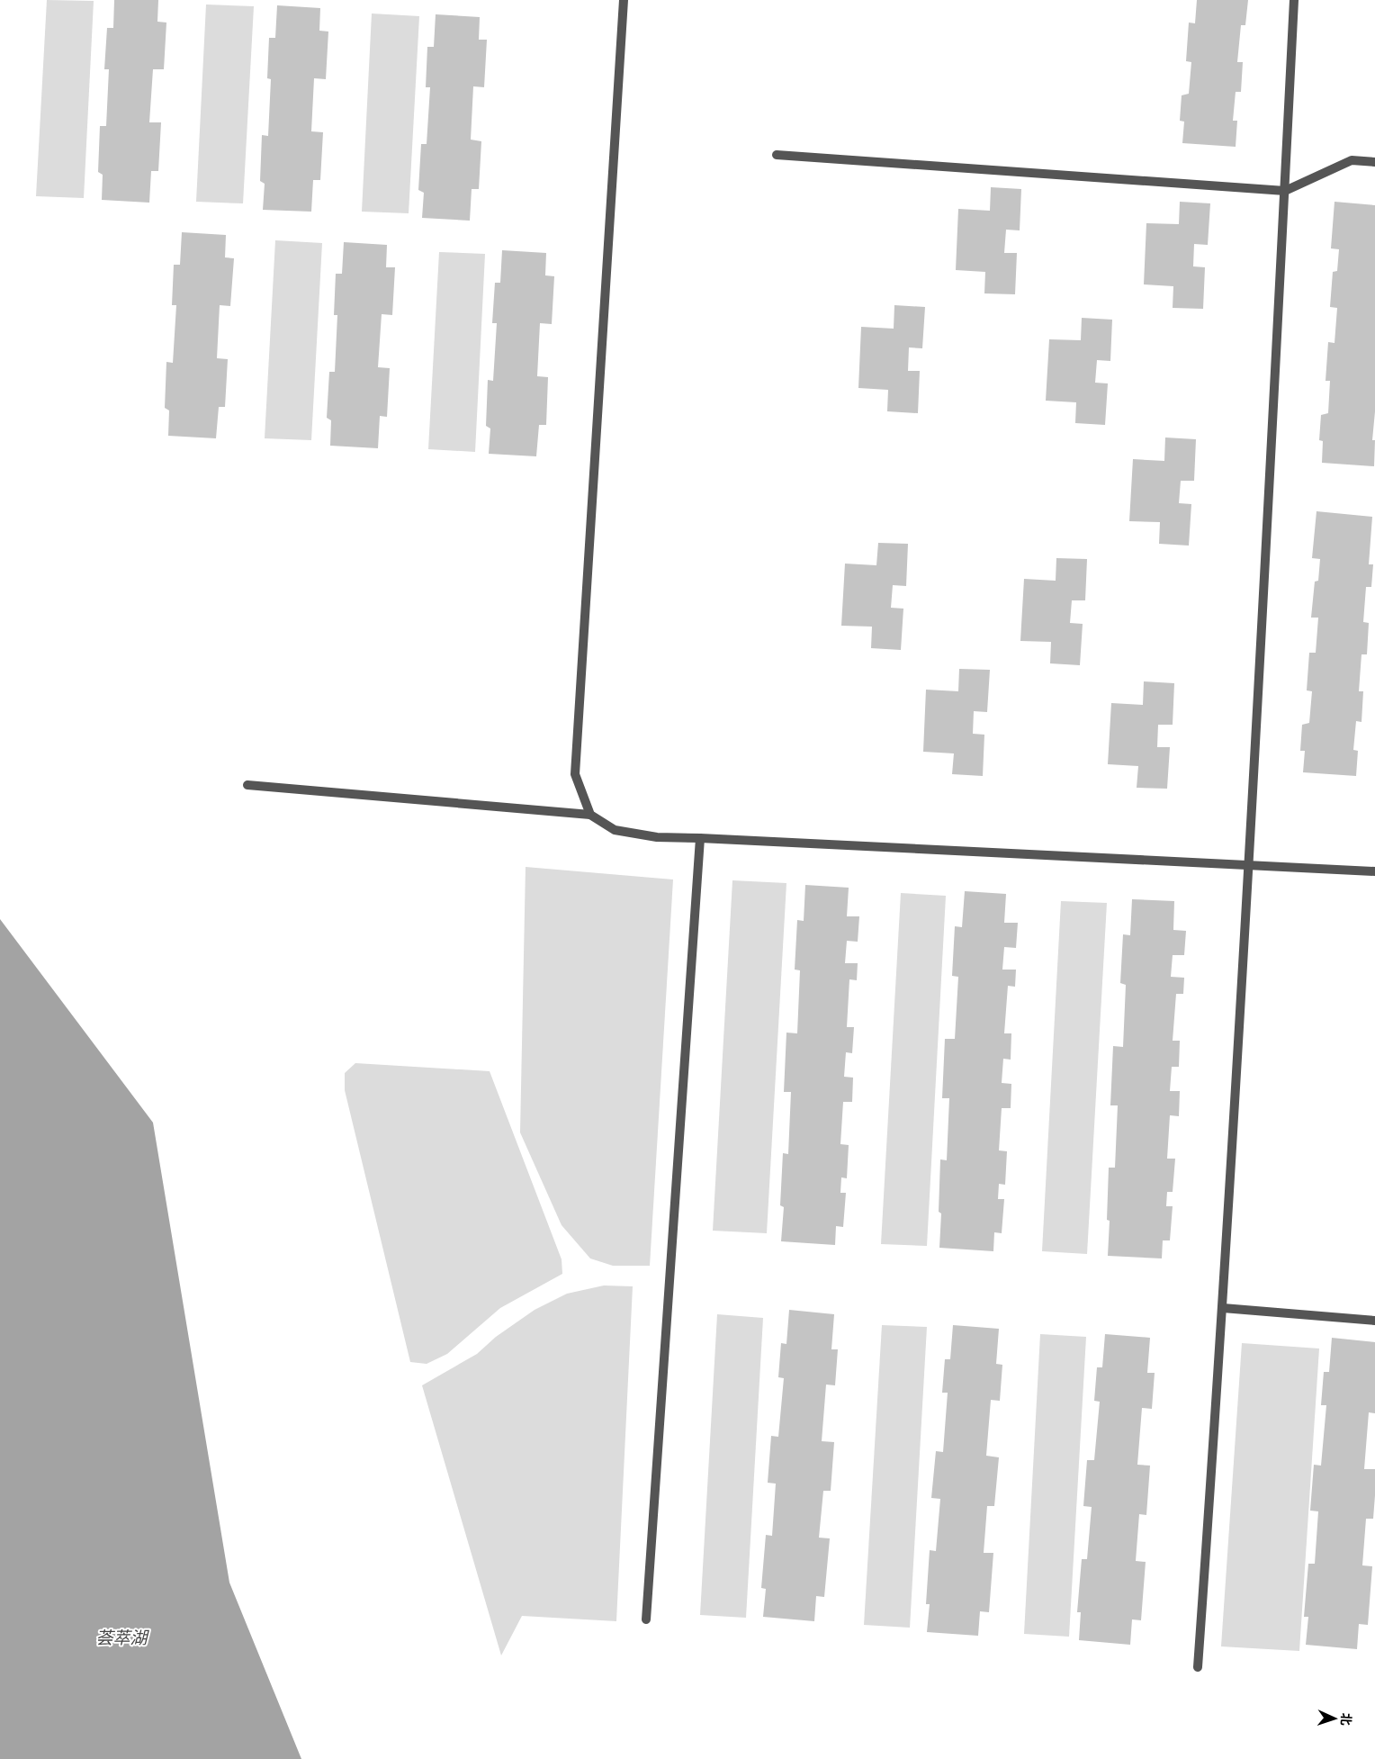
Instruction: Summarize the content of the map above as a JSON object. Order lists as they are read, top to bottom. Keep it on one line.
{"water":["荟萃湖"],"north":"right"}
